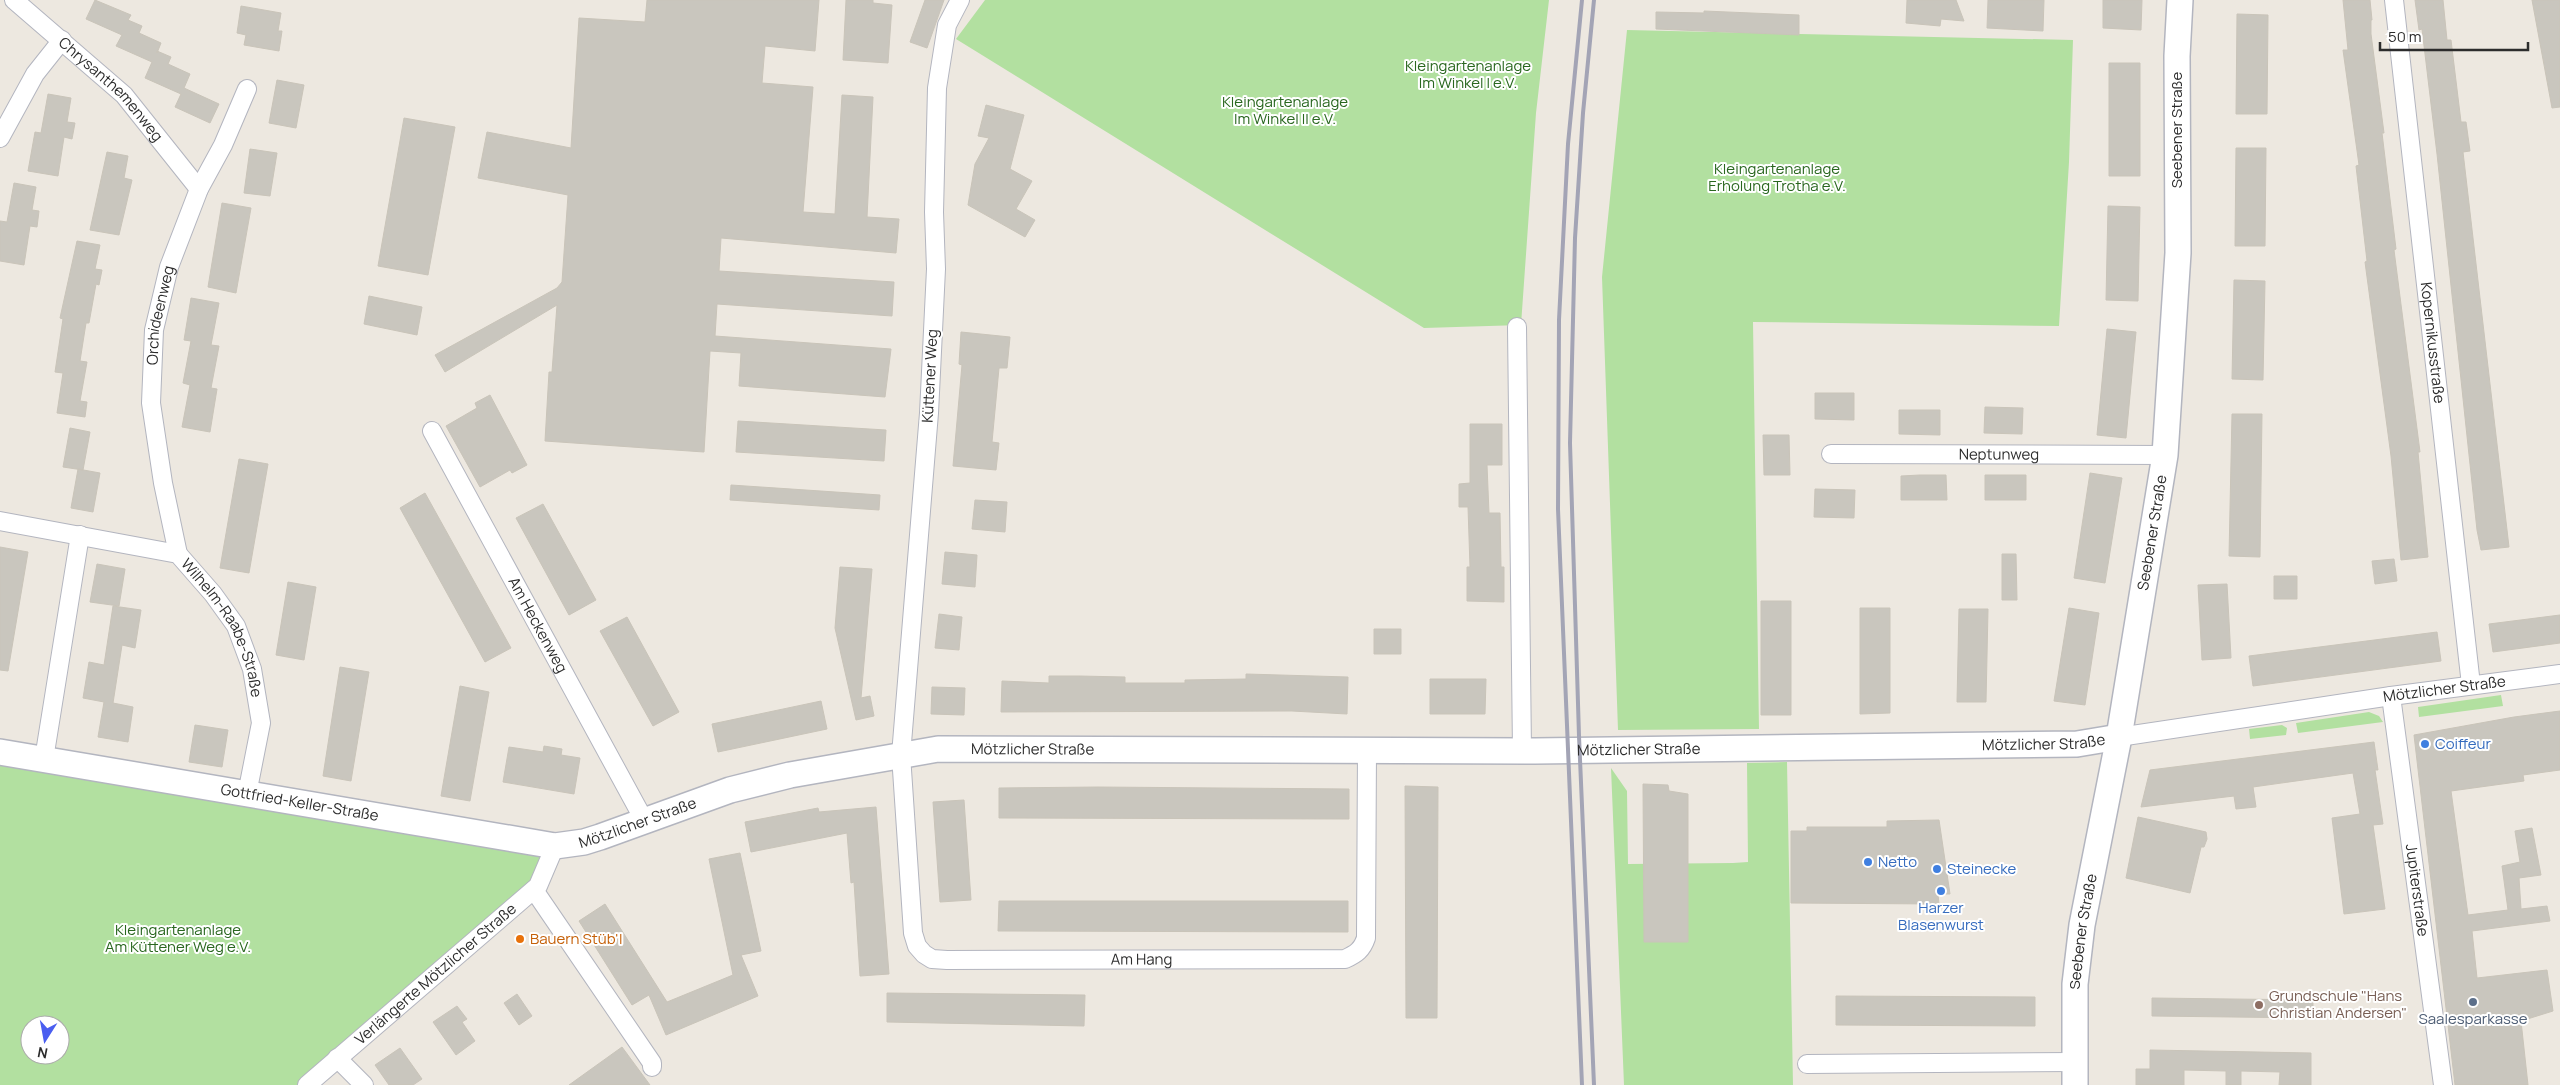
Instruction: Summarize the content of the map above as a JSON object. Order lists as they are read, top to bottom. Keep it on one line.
{"streets":{"street":["Chrysanthemenweg","Seebener Straße","Orchideenweg","Kopernikusstraße","Küttener Weg","Neptunweg","Am Heckenweg","Wilhelm-Raabe-Straße","Mötzlicher Straße","Gottfried-Keller-Straße","Jupiterstraße","Am Hang","Verlängerte Mötzlicher Straße"]},"crossings":[["Chrysanthemenweg","Orchideenweg"],["Seebener Straße","Neptunweg"],["Seebener Straße","Mötzlicher Straße"],["Orchideenweg","Wilhelm-Raabe-Straße"],["Kopernikusstraße","Mötzlicher Straße"],["Küttener Weg","Mötzlicher Straße"],["Küttener Weg","Am Hang"],["Am Heckenweg","Mötzlicher Straße"],["Wilhelm-Raabe-Straße","Gottfried-Keller-Straße"],["Mötzlicher Straße","Gottfried-Keller-Straße"],["Mötzlicher Straße","Jupiterstraße"],["Mötzlicher Straße","Am Hang"],["Mötzlicher Straße","Verlängerte Mötzlicher Straße"],["Gottfried-Keller-Straße","Verlängerte Mötzlicher Straße"]],"parks":["Kleingartenanlage Im Winkel I e.V.","Kleingartenanlage Im Winkel II e.V.","Kleingartenanlage Erholung Trotha e.V.","Kleingartenanlage Am Küttener Weg e.V."],"places":["Coiffeur","Netto","Steinecke","Harzer Blasenwurst","Bauern Stüb'l","Saalesparkasse","Grundschule \"Hans Christian Andersen\""],"scale_bar":"50 m","north":"bottom"}
